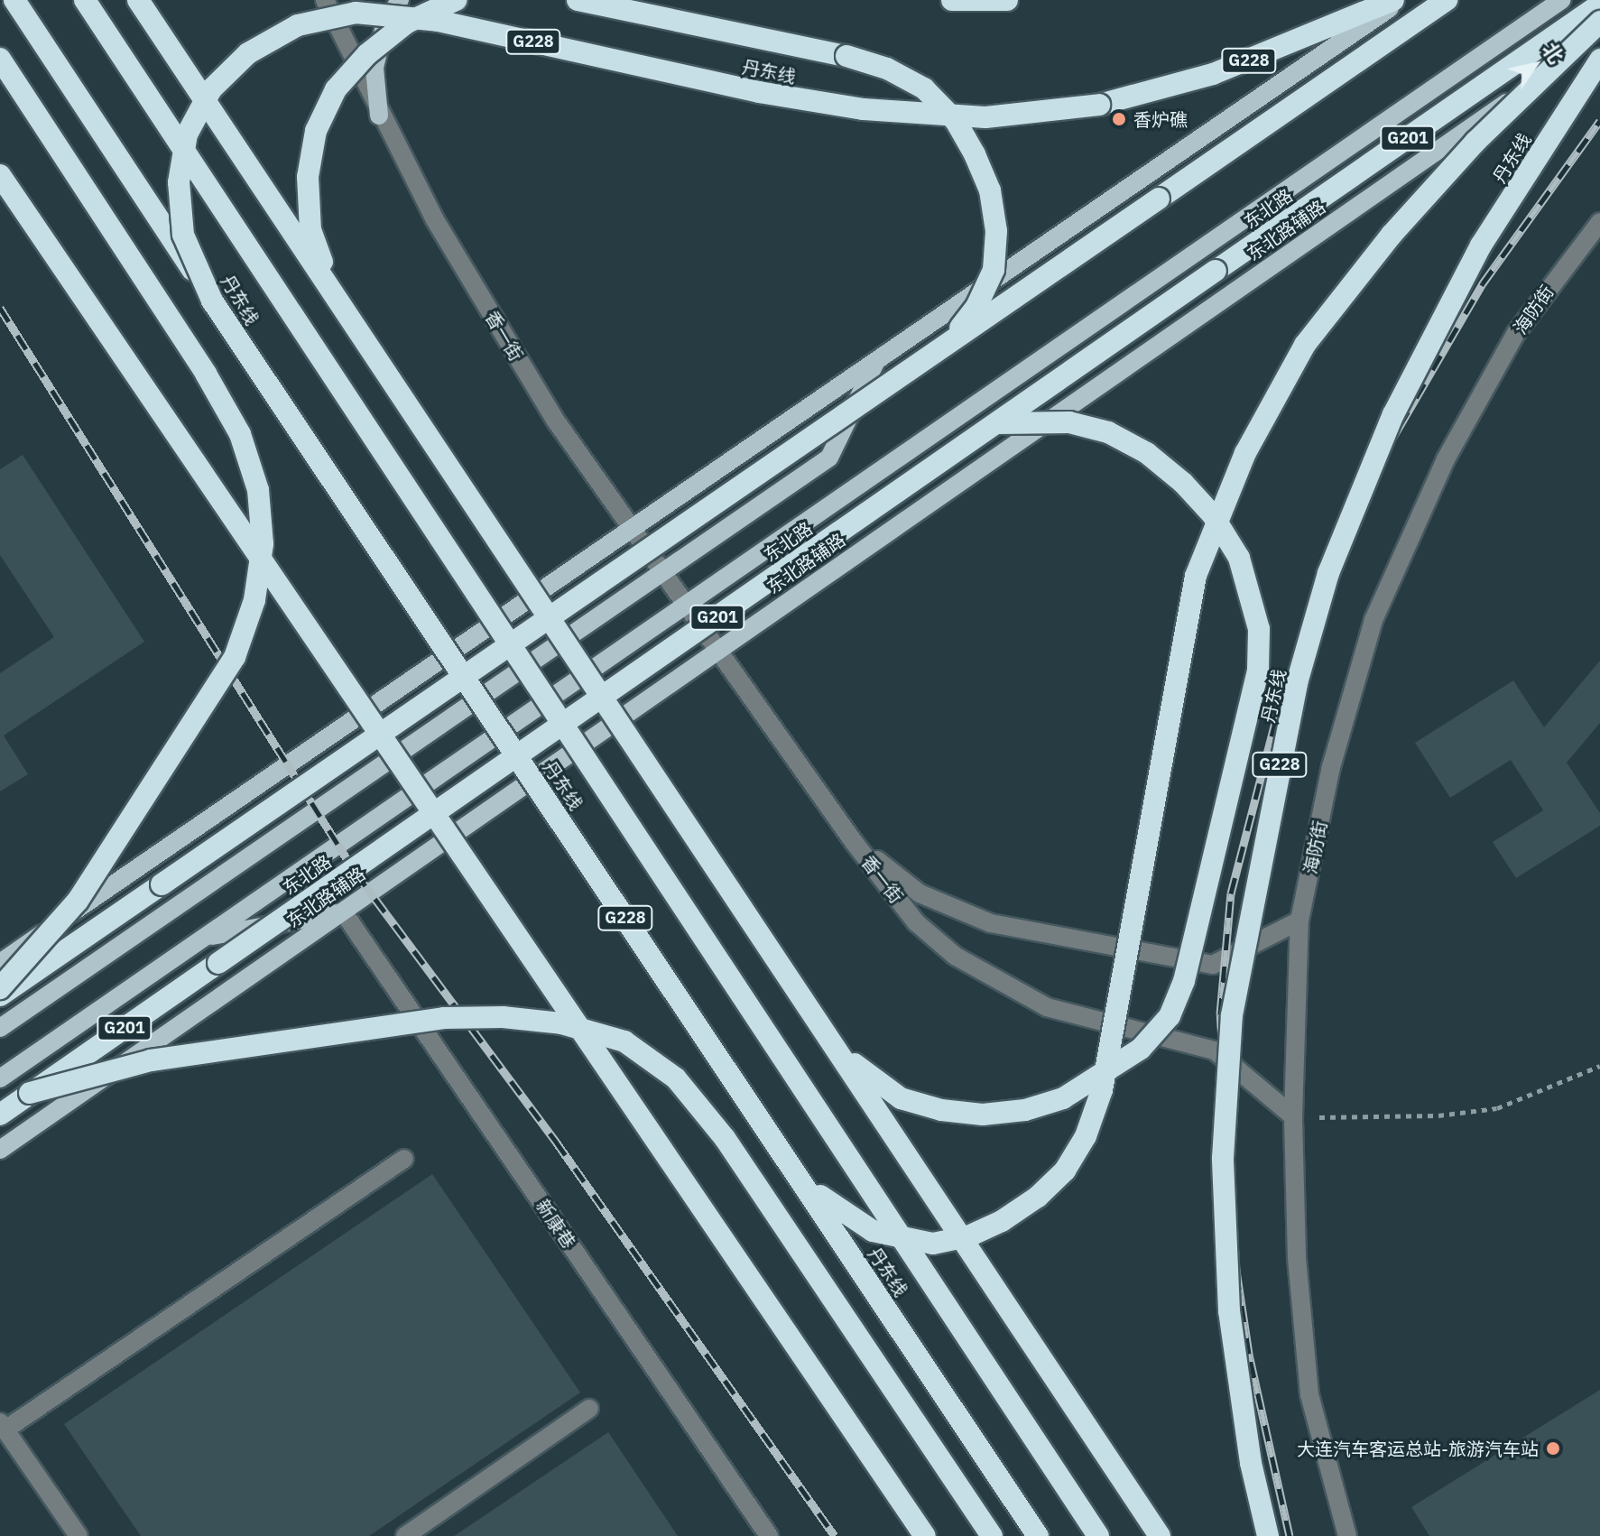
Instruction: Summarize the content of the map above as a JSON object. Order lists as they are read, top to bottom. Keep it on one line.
{"streets":{"highway":["G228","丹东线","G201","东北路"],"main road":["东北路辅路"],"street":["海防街","香一街","新康巷"]},"crossings":[["东北路","香一街"],["东北路辅路","香一街"],["东北路辅路","新康巷"],["海防街","香一街"]],"places":["香炉礁","大连汽车客运总站-旅游汽车站"],"north":"top right"}
